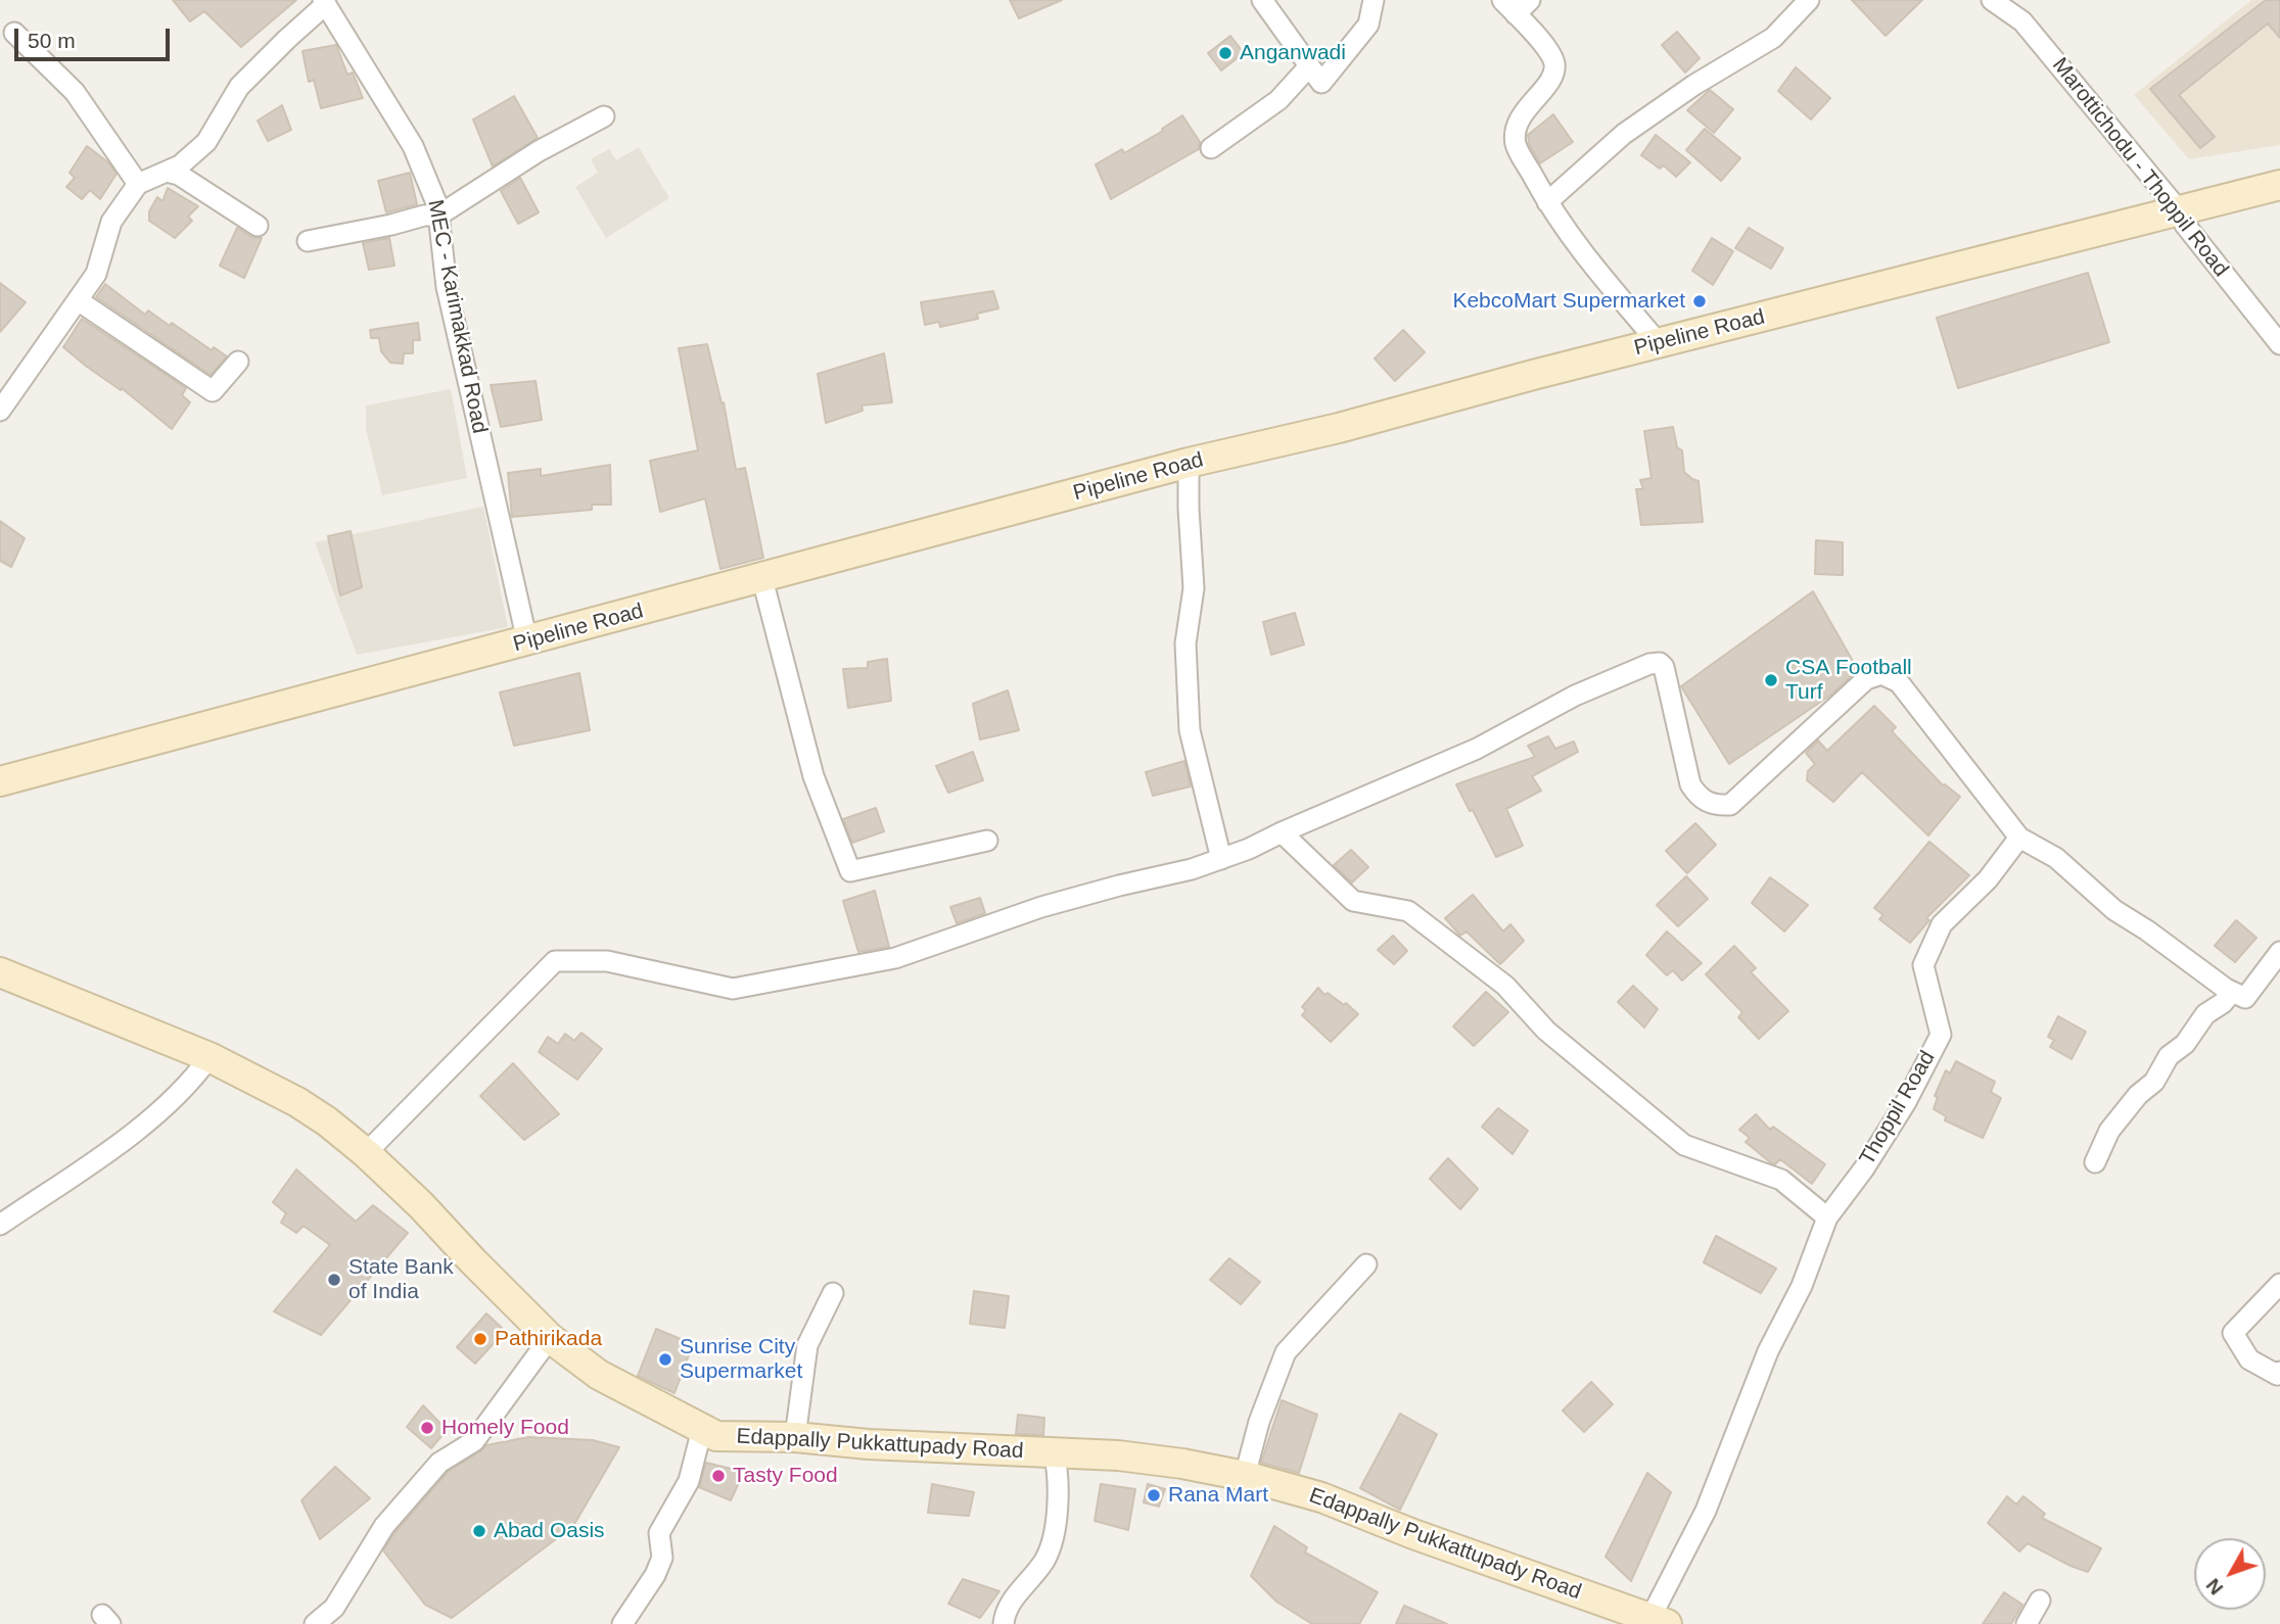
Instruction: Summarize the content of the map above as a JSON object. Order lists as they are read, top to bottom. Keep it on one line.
{"streets":{"street":["Marottichodu - Thoppil Road","MEC - Karimakkad Road","Pipeline Road","Thoppil Road","Edappally Pukkattupady Road"]},"crossings":[["Marottichodu - Thoppil Road","Pipeline Road"],["MEC - Karimakkad Road","Pipeline Road"],["Thoppil Road","Edappally Pukkattupady Road"]],"places":["Anganwadi","KebcoMart Supermarket","CSA Football Turf","State Bank of India","Pathirikada","Sunrise City Supermarket","Homely Food","Tasty Food","Rana Mart","Abad Oasis"],"scale_bar":"50 m","north":"bottom left"}
